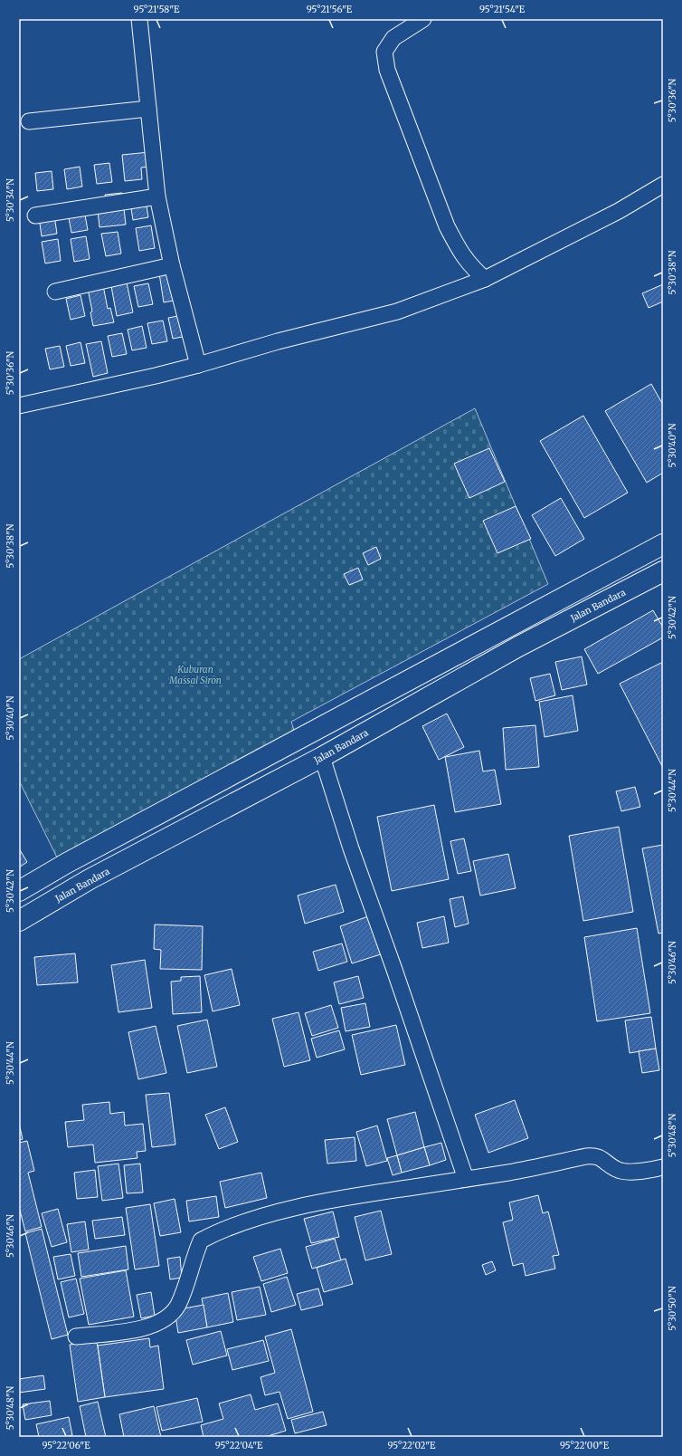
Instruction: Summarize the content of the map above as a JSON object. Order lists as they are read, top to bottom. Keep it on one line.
{"streets":{"highway":["Jalan Bandara"]},"parks":["Kuburan Massal Siron"],"coordinates":["95°21'58\"E","95°21'56\"E","95°21'54\"E","5°30'36\"N","5°30'34\"N","5°30'38\"N","5°30'40\"N","5°30'42\"N","5°30'44\"N","5°30'46\"N","5°30'48\"N","5°30'50\"N","95°22'06\"E","95°22'04\"E","95°22'02\"E","95°22'00\"E"]}
